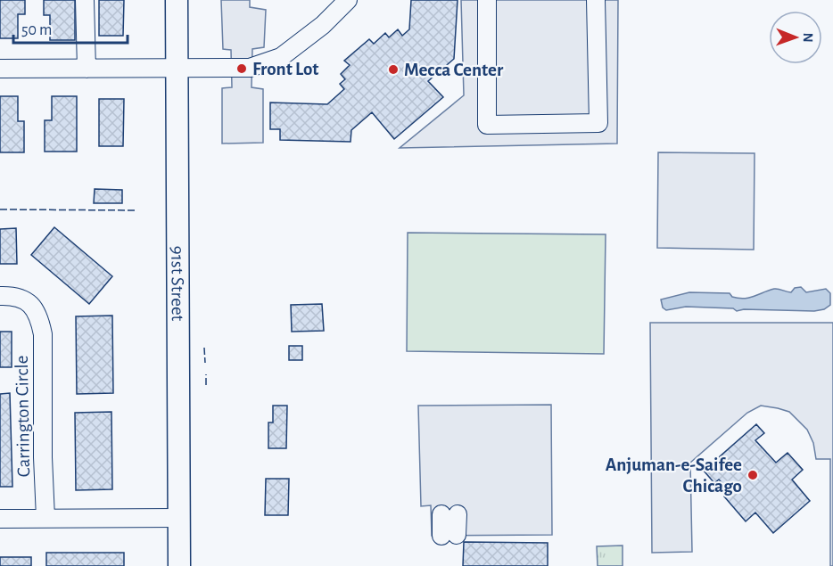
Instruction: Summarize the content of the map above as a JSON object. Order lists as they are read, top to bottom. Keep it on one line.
{"streets":{"main road":["91st Street"],"street":["Carrington Circle"]},"places":["Front Lot","Mecca Center","Anjuman-e-Saifee Chicago"],"scale_bar":"50 m","north":"right"}
